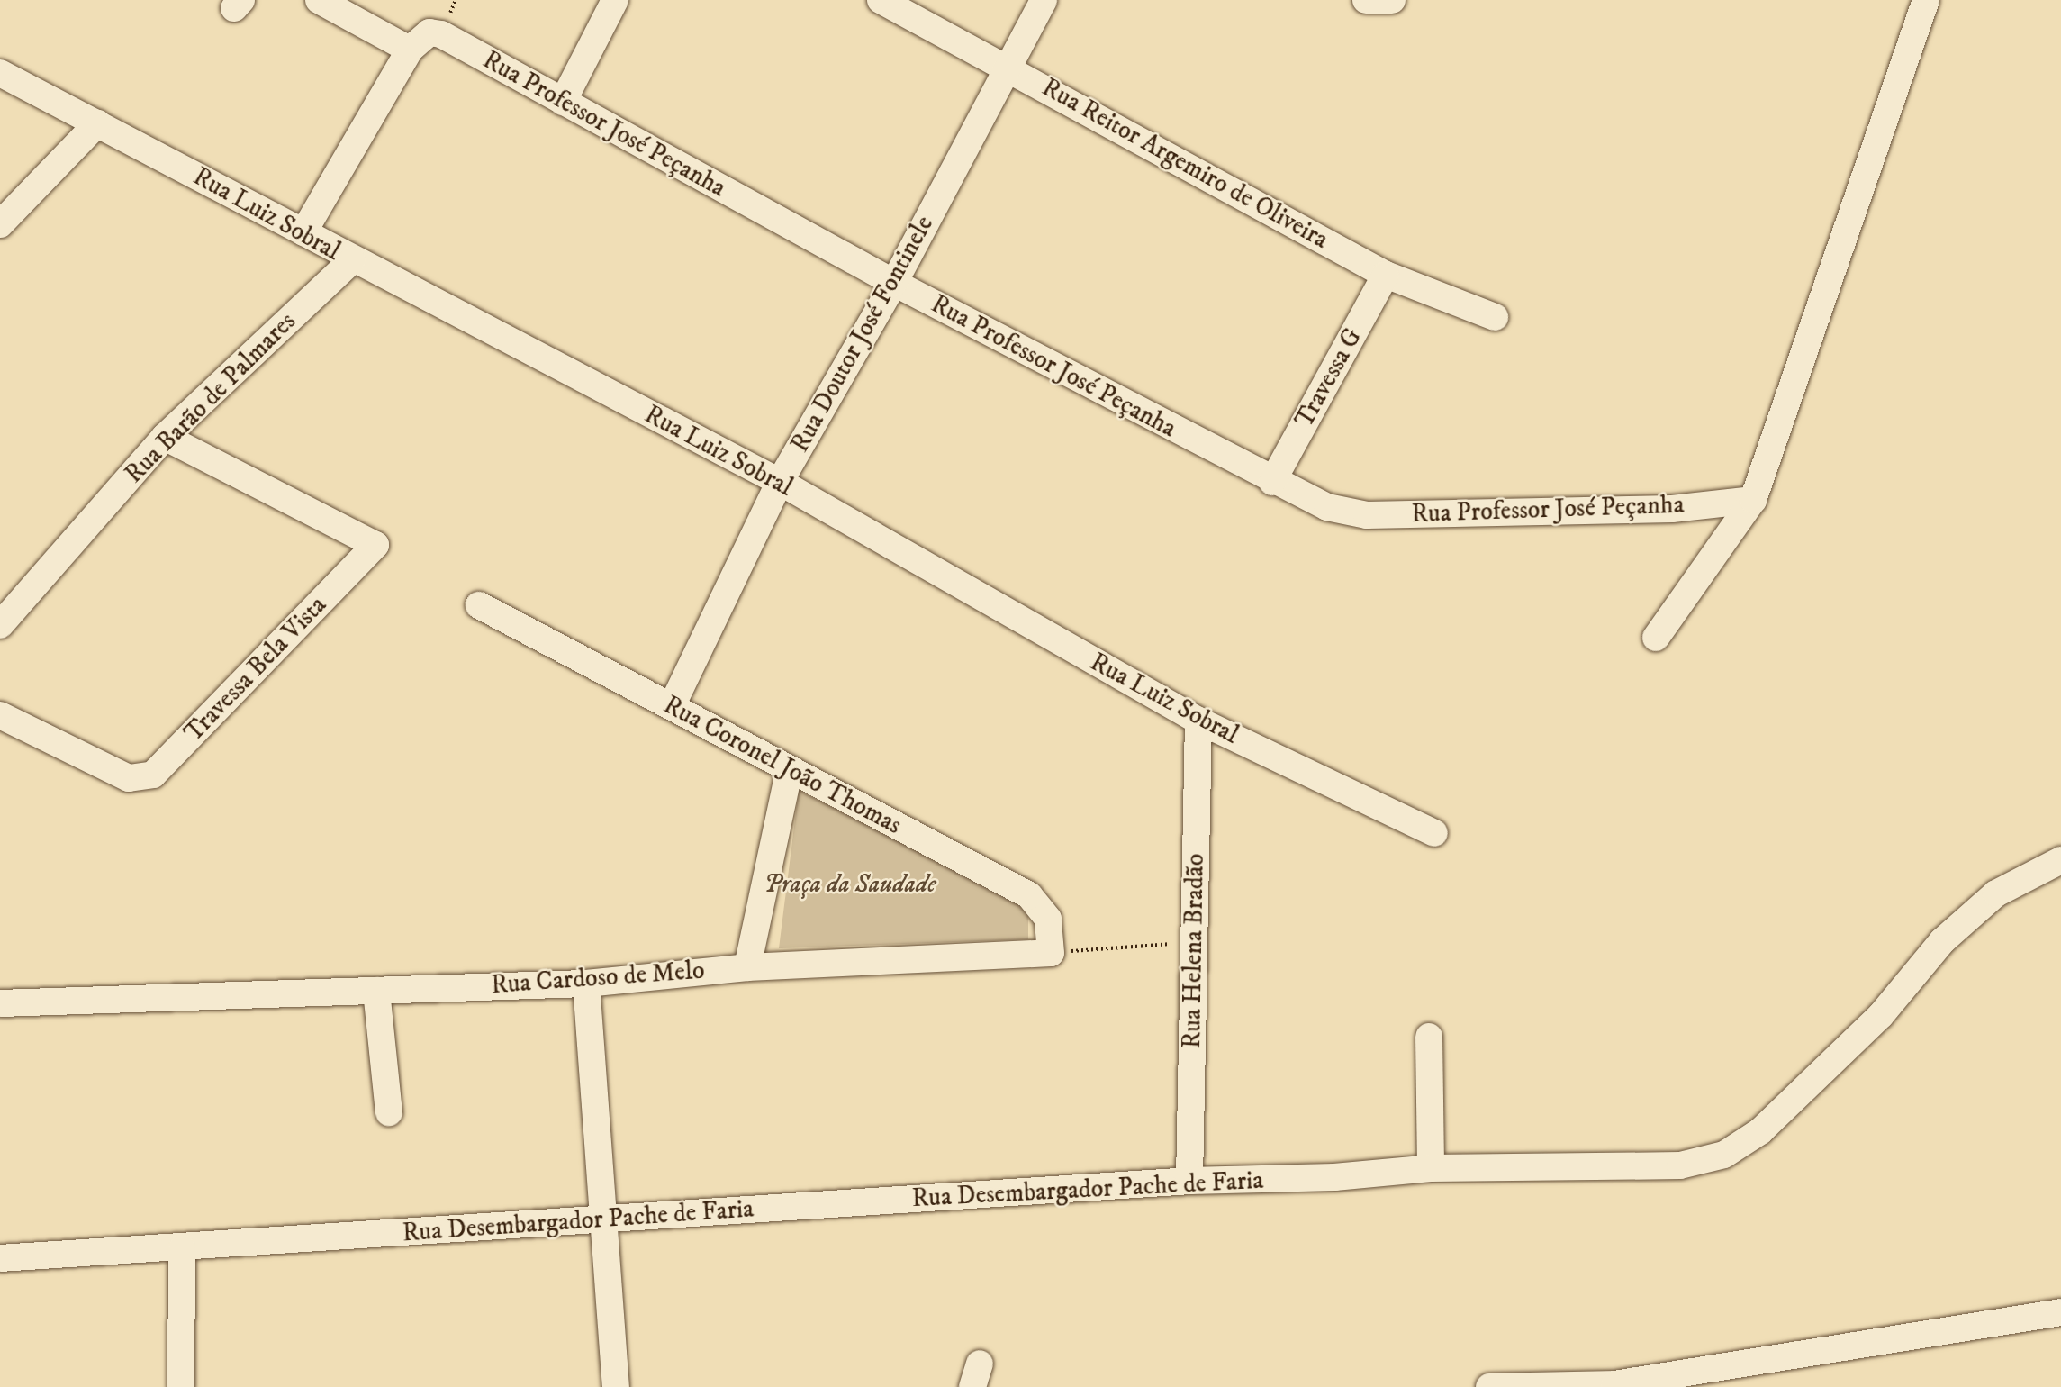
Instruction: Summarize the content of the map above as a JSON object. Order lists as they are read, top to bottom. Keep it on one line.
{"streets":{"street":["Rua Professor José Peçanha","Rua Reitor Argemiro de Oliveira","Rua Luiz Sobral","Rua Doutor José Fontinele","Travessa G","Rua Barão de Palmares","Travessa Bela Vista","Rua Coronel João Thomas","Rua Helena Bradão","Rua Cardoso de Melo","Rua Desembargador Pache de Faria"]},"crossings":[["Rua Professor José Peçanha","Rua Doutor José Fontinele"],["Rua Professor José Peçanha","Travessa G"],["Rua Reitor Argemiro de Oliveira","Rua Doutor José Fontinele"],["Rua Reitor Argemiro de Oliveira","Travessa G"],["Rua Luiz Sobral","Rua Doutor José Fontinele"],["Rua Luiz Sobral","Rua Barão de Palmares"],["Rua Luiz Sobral","Rua Helena Bradão"],["Rua Doutor José Fontinele","Rua Coronel João Thomas"],["Rua Barão de Palmares","Travessa Bela Vista"],["Rua Coronel João Thomas","Rua Cardoso de Melo"],["Rua Helena Bradão","Rua Desembargador Pache de Faria"]],"parks":["Praça da Saudade"]}
